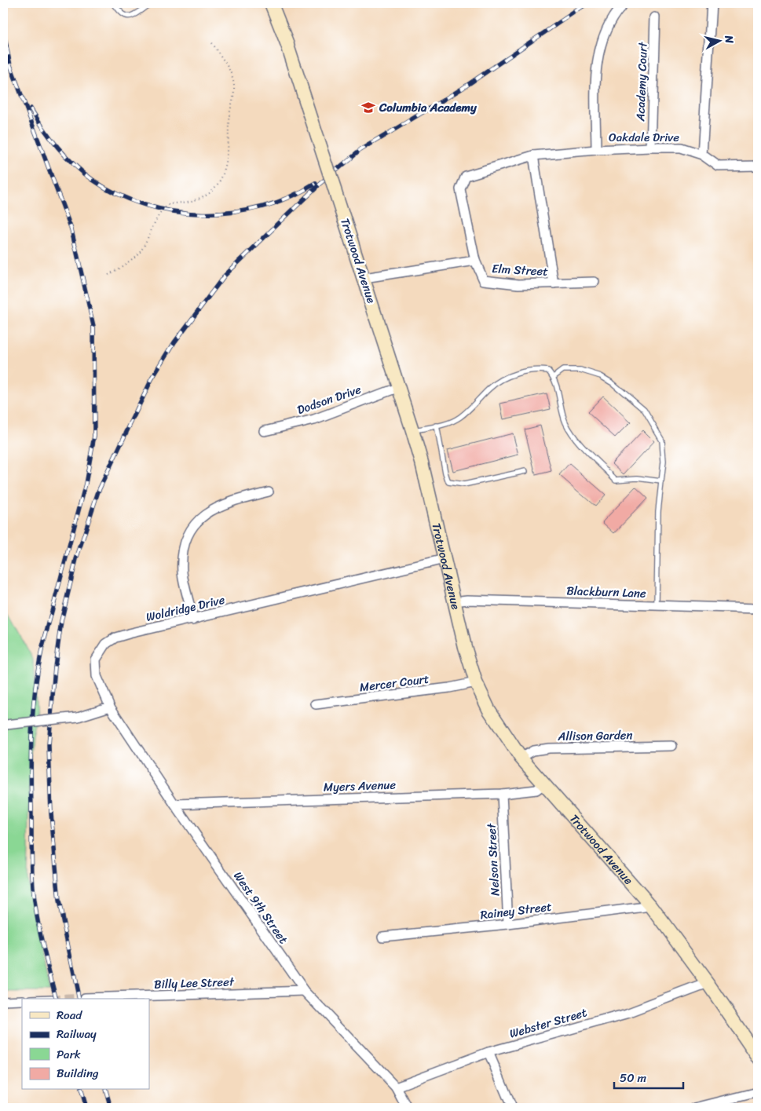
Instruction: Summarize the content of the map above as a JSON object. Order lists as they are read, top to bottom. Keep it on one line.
{"streets":{"main road":["Trotwood Avenue"],"street":["Academy Court","Oakdale Drive","Elm Street","Dodson Drive","Blackburn Lane","Woldridge Drive","Mercer Court","Allison Garden","Myers Avenue","Nelson Street","West 9th Street","Rainey Street","Billy Lee Street","Webster Street"]},"crossings":[["Academy Court","Oakdale Drive"],["Oakdale Drive","Elm Street"],["Trotwood Avenue","Elm Street"],["Trotwood Avenue","Dodson Drive"],["Trotwood Avenue","Blackburn Lane"],["Trotwood Avenue","Woldridge Drive"],["Trotwood Avenue","Mercer Court"],["Trotwood Avenue","Allison Garden"],["Trotwood Avenue","Myers Avenue"],["Trotwood Avenue","Rainey Street"],["Trotwood Avenue","Webster Street"],["Woldridge Drive","West 9th Street"],["Myers Avenue","Nelson Street"],["Myers Avenue","West 9th Street"],["Nelson Street","Rainey Street"],["West 9th Street","Billy Lee Street"],["West 9th Street","Webster Street"]],"places":{"school or university":["Columbia Academy"]},"legend":["Road","Railway","Park","Building"],"scale_bar":"50 m","north":"right"}
